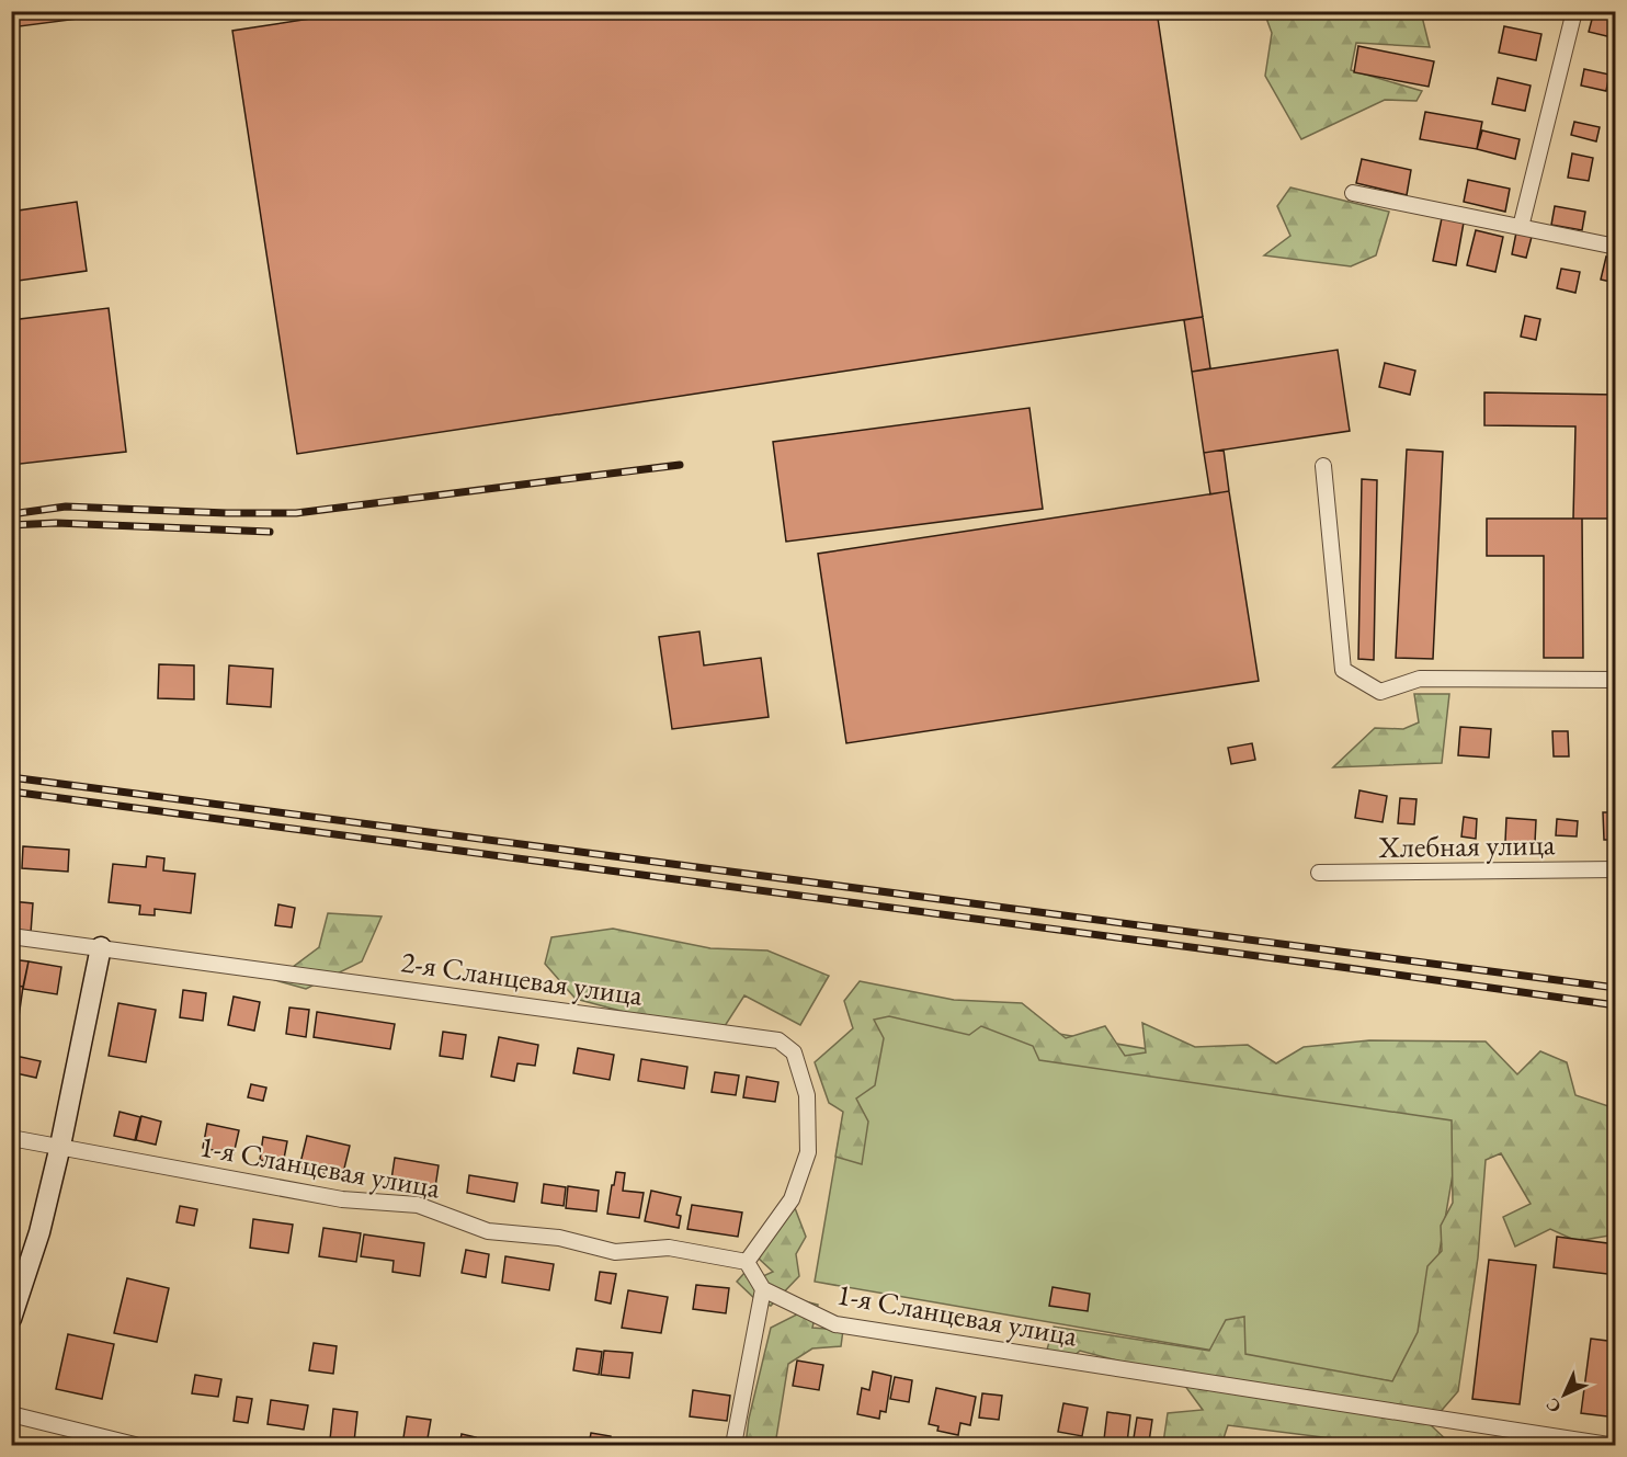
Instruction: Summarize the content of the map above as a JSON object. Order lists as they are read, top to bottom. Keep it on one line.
{"streets":{"street":["Хлебная улица","2-я Сланцевая улица","1-я Сланцевая улица"]},"crossings":[["2-я Сланцевая улица","1-я Сланцевая улица"]],"north":"bottom left"}
